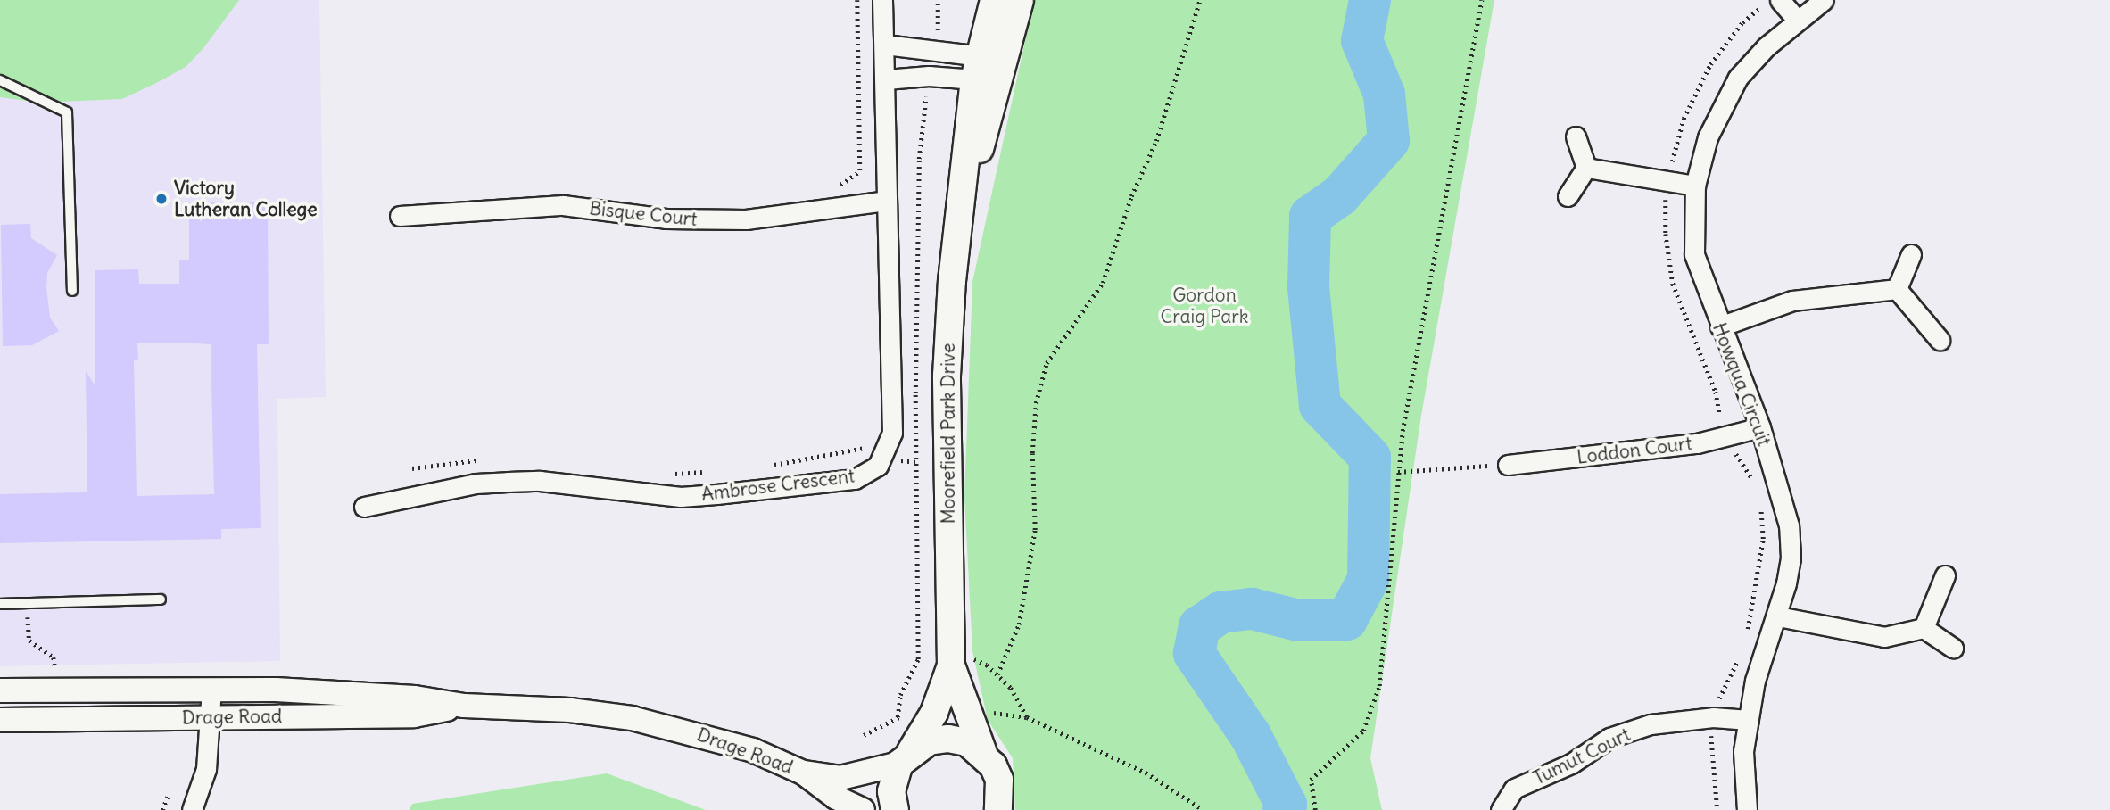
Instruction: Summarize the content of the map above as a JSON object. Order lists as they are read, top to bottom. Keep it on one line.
{"streets":{"main road":["Moorefield Park Drive"],"street":["Bisque Court","Howqua Circuit","Loddon Court","Ambrose Crescent","Drage Road","Tumut Court"]},"crossings":[["Howqua Circuit","Loddon Court"],["Howqua Circuit","Tumut Court"]],"parks":["Gordon Craig Park"],"places":["Victory Lutheran College"]}
